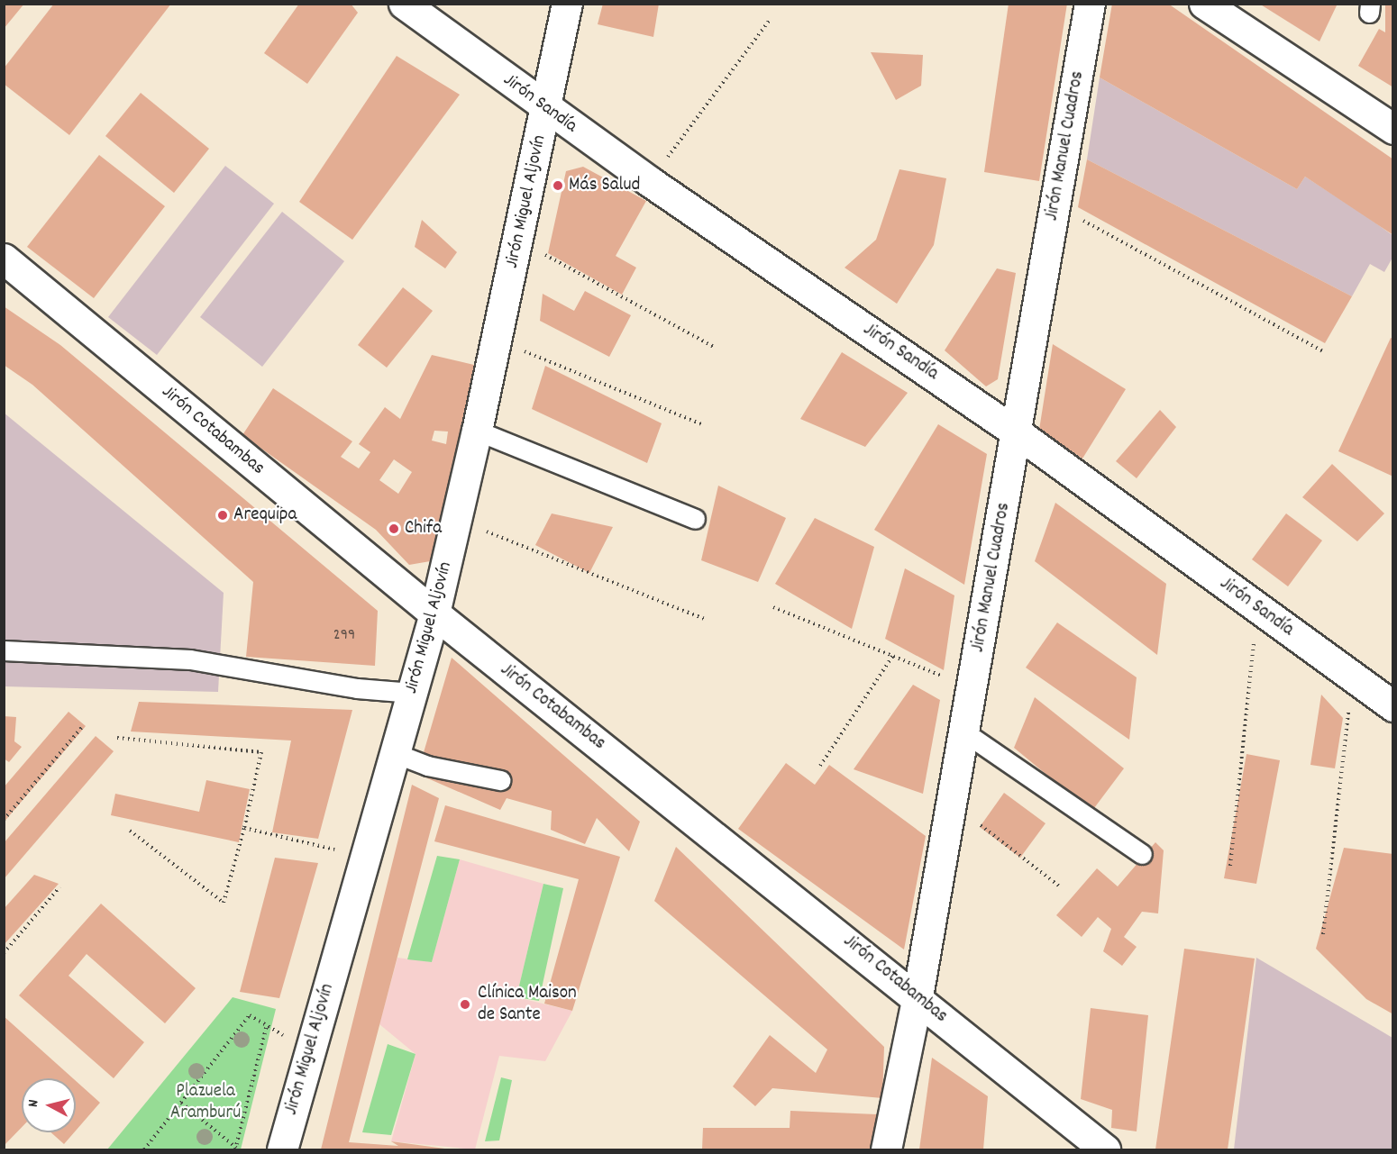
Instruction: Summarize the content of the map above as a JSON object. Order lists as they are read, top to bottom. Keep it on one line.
{"streets":{"street":["Jirón Sandía","Jirón Manuel Cuadros","Jirón Miguel Aljovín","Jirón Cotabambas"]},"crossings":[["Jirón Sandía","Jirón Manuel Cuadros"],["Jirón Sandía","Jirón Miguel Aljovín"],["Jirón Manuel Cuadros","Jirón Cotabambas"],["Jirón Miguel Aljovín","Jirón Cotabambas"]],"parks":["Plazuela Aramburú"],"places":["Más Salud","Arequipa","Chifa","Clínica Maison de Sante"],"house_numbers":["299"],"north":"left"}
